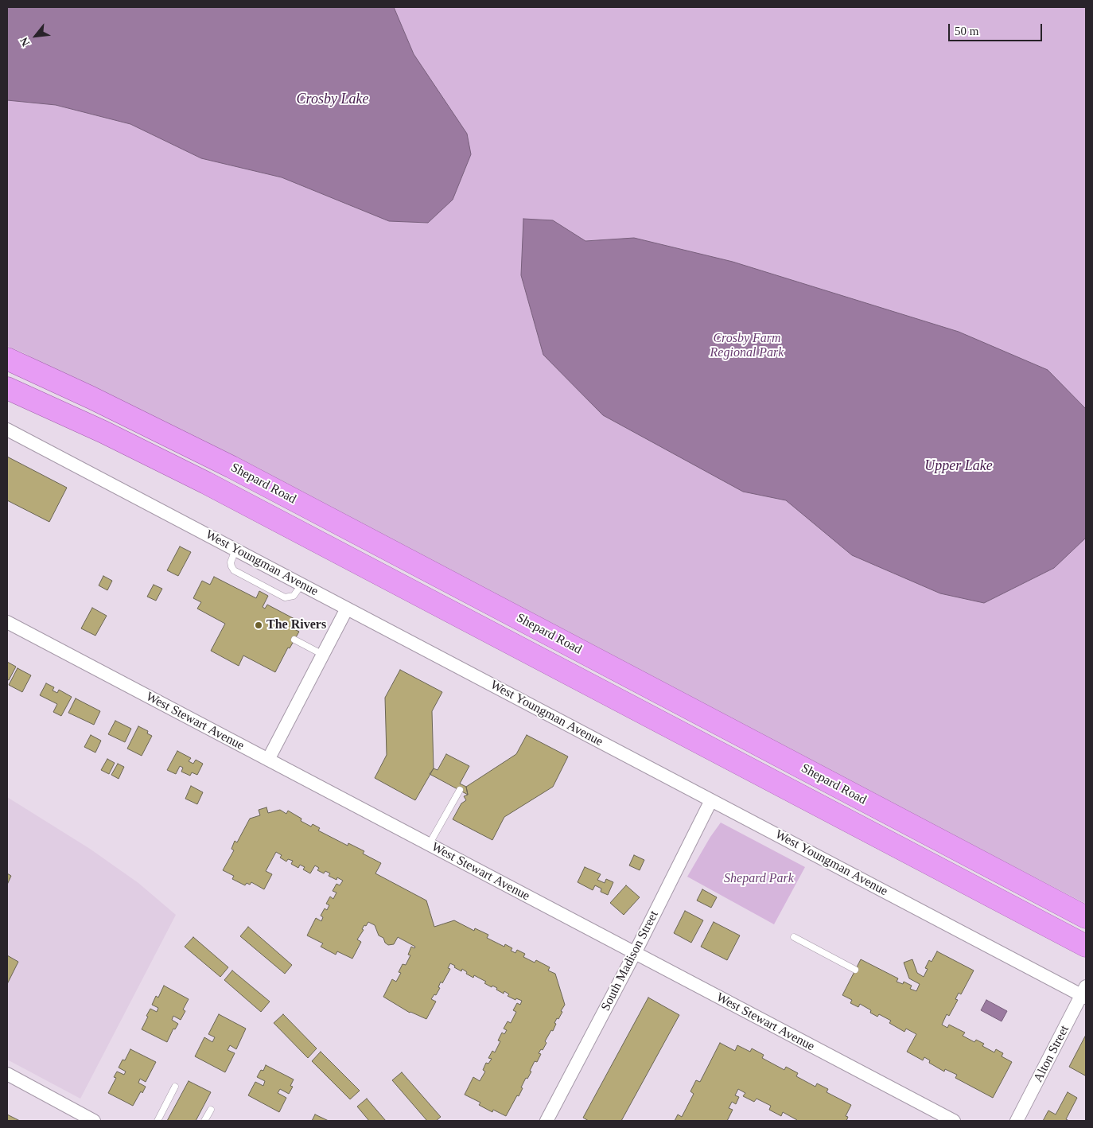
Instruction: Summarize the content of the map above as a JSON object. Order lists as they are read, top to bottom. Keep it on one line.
{"streets":{"highway":["Shepard Road"],"street":["West Youngman Avenue","West Stewart Avenue","South Madison Street","Alton Street"]},"crossings":[["West Youngman Avenue","South Madison Street"],["West Youngman Avenue","Alton Street"],["West Stewart Avenue","South Madison Street"]],"water":["Crosby Lake","Upper Lake"],"parks":["Crosby Farm Regional Park","Shepard Park"],"places":["The Rivers"],"scale_bar":"50 m","north":"bottom left"}
